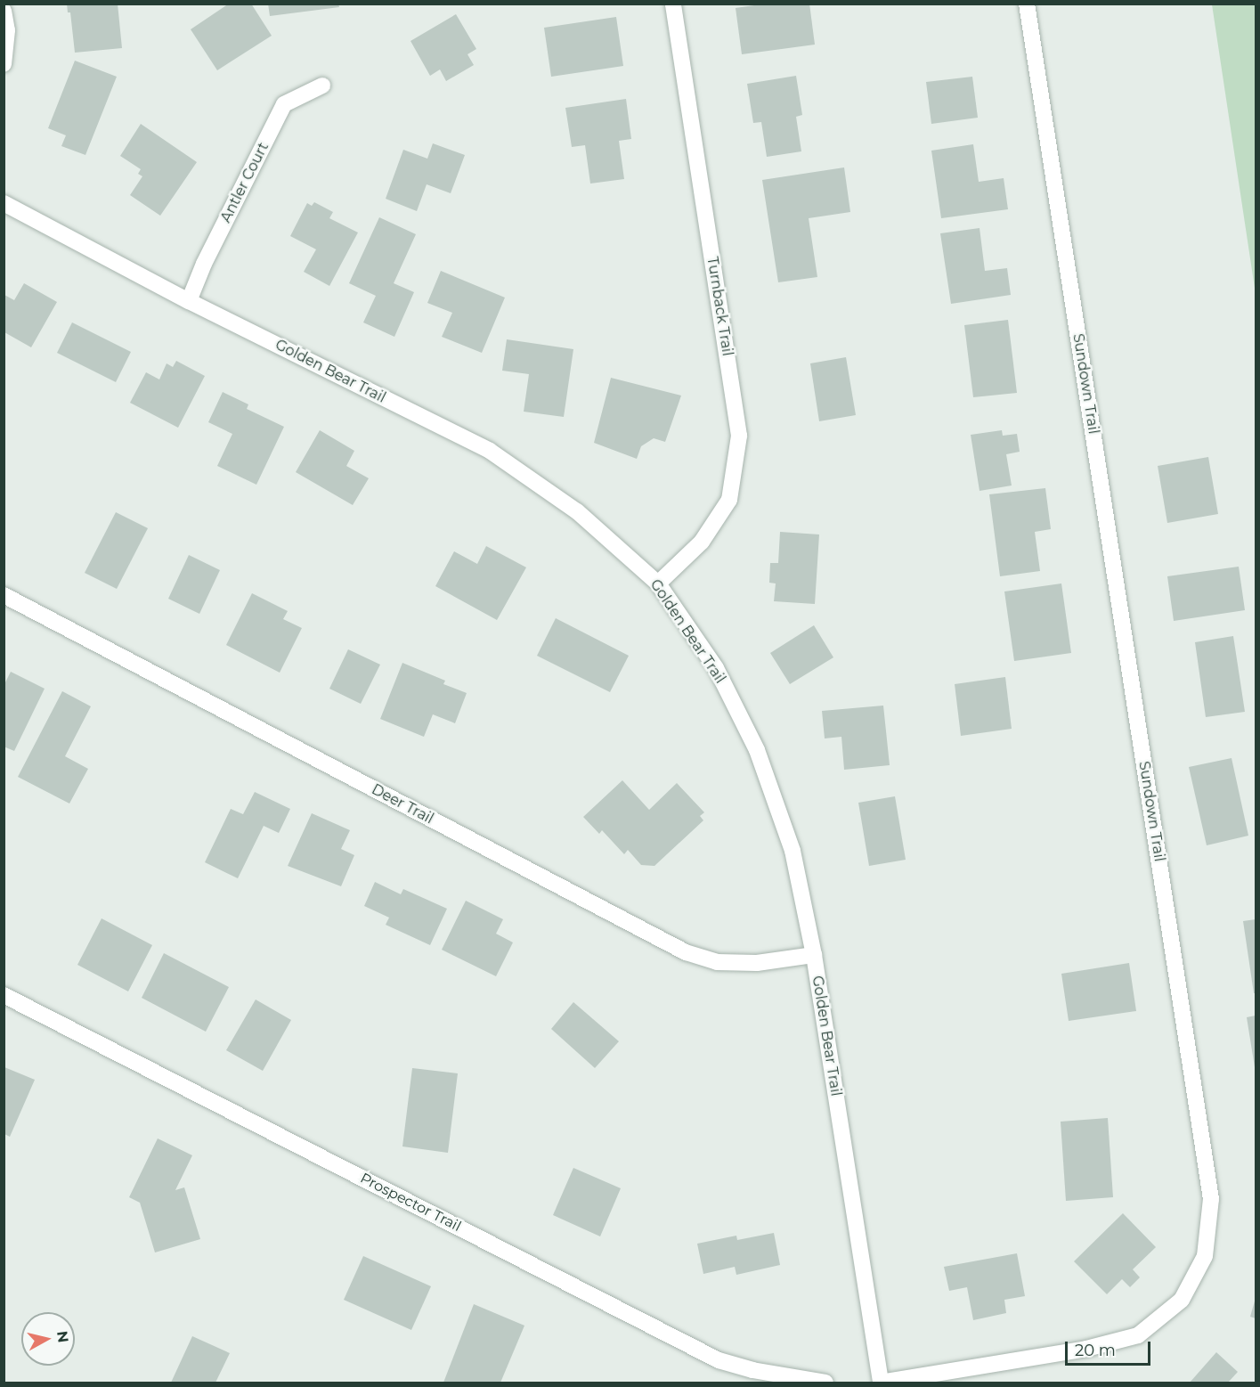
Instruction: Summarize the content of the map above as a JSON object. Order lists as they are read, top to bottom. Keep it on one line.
{"streets":{"street":["Antler Court","Turnback Trail","Golden Bear Trail","Sundown Trail","Deer Trail","Prospector Trail"]},"crossings":[["Antler Court","Golden Bear Trail"],["Turnback Trail","Golden Bear Trail"],["Golden Bear Trail","Sundown Trail"],["Golden Bear Trail","Deer Trail"]],"scale_bar":"20 m","north":"right"}
